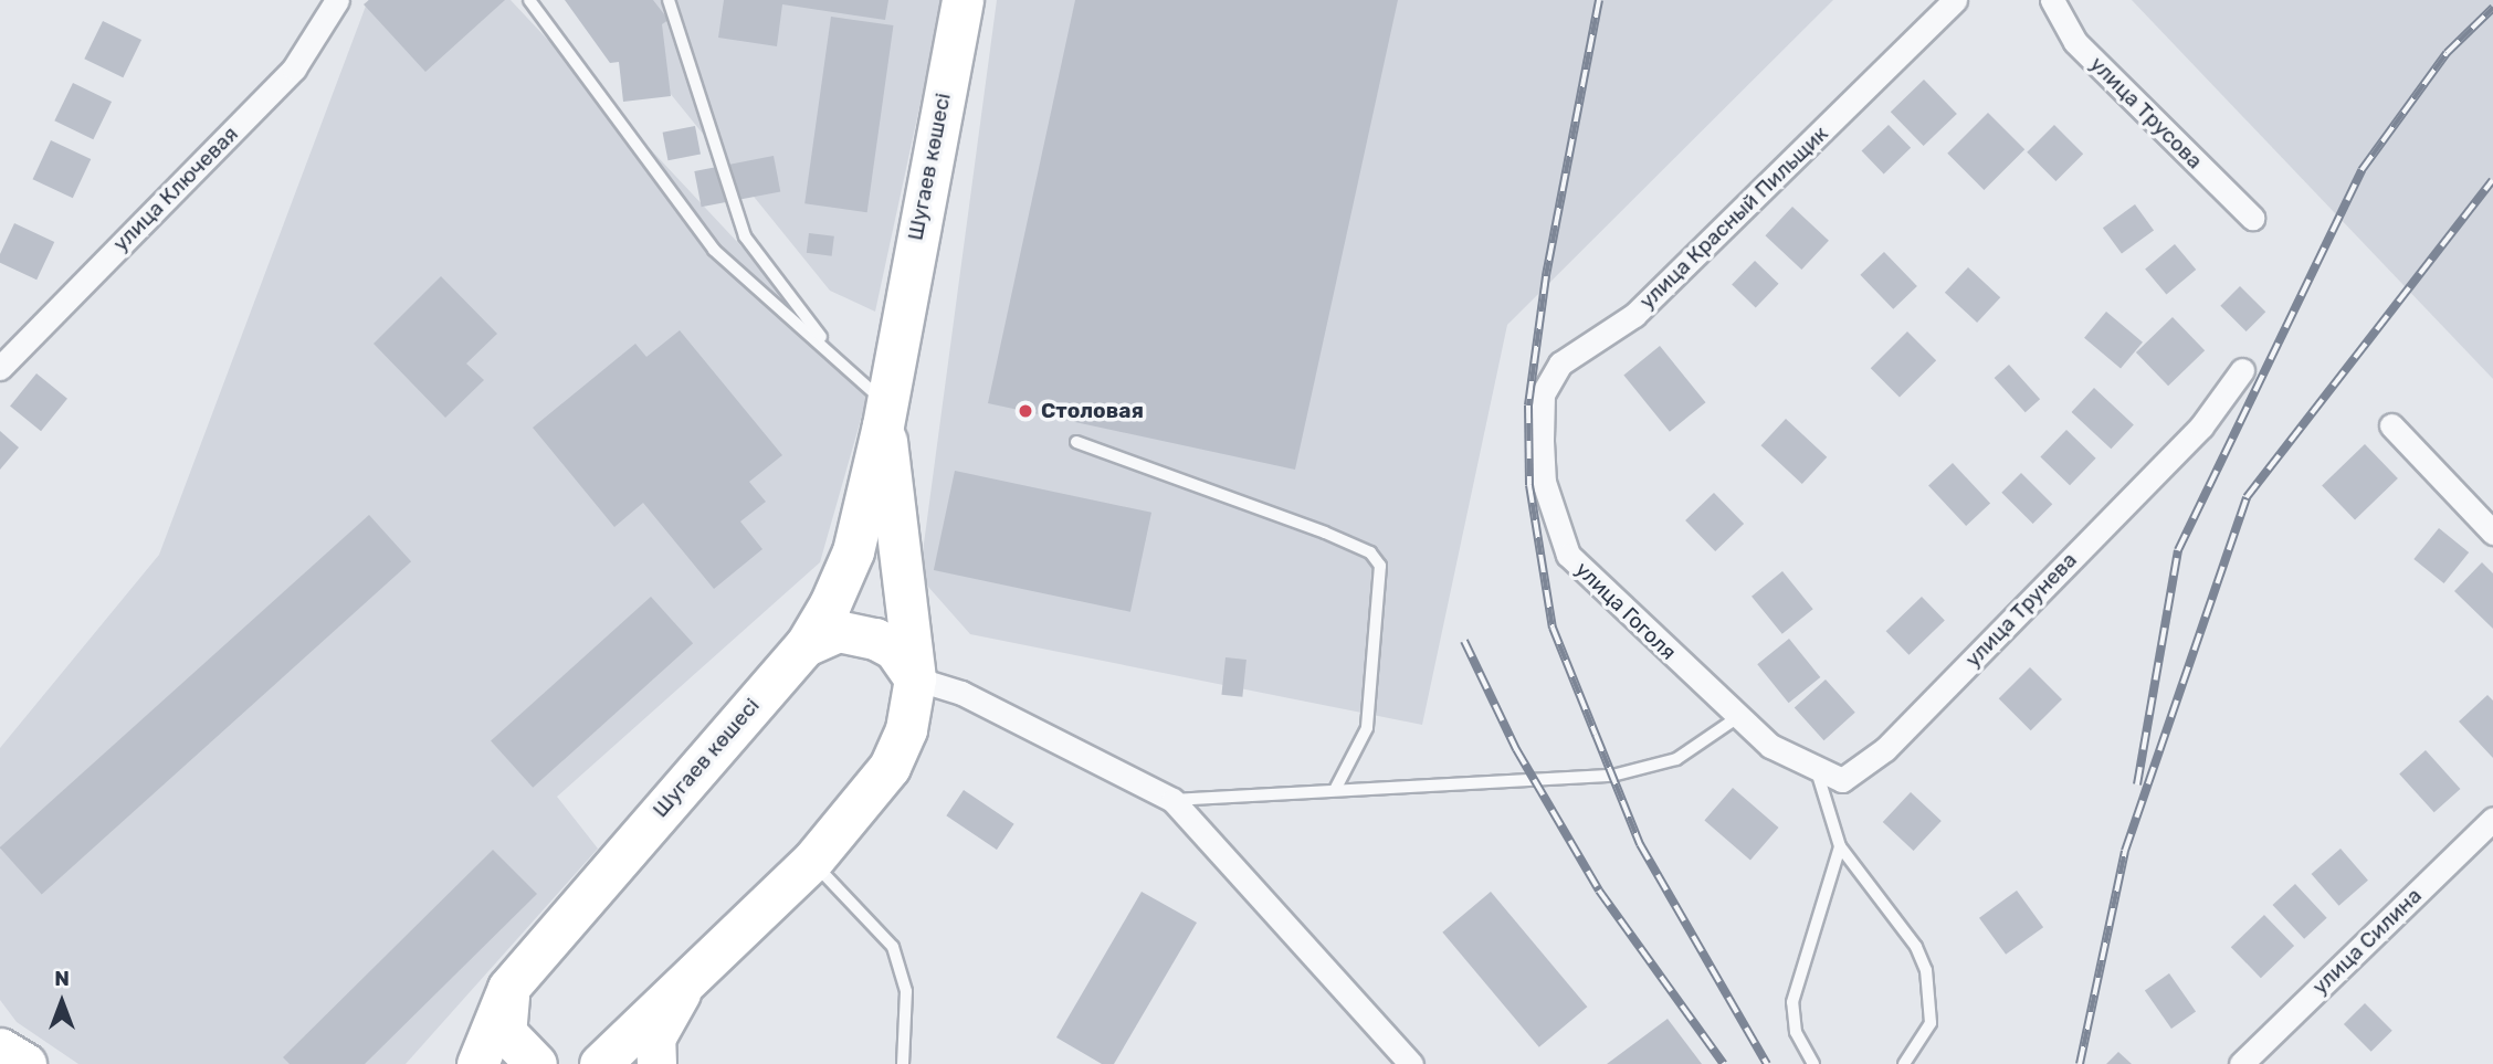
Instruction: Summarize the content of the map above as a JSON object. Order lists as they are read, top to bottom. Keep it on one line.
{"streets":{"highway":["Шугаев көшесі"],"street":["улица Трусова","улица Ключевая","улица Красный Пильщик","улица Трунева","улица Гоголя","улица Силина"]},"crossings":[["улица Красный Пильщик","улица Гоголя"],["улица Трунева","улица Гоголя"]],"places":["Столовая"],"north":"top"}
